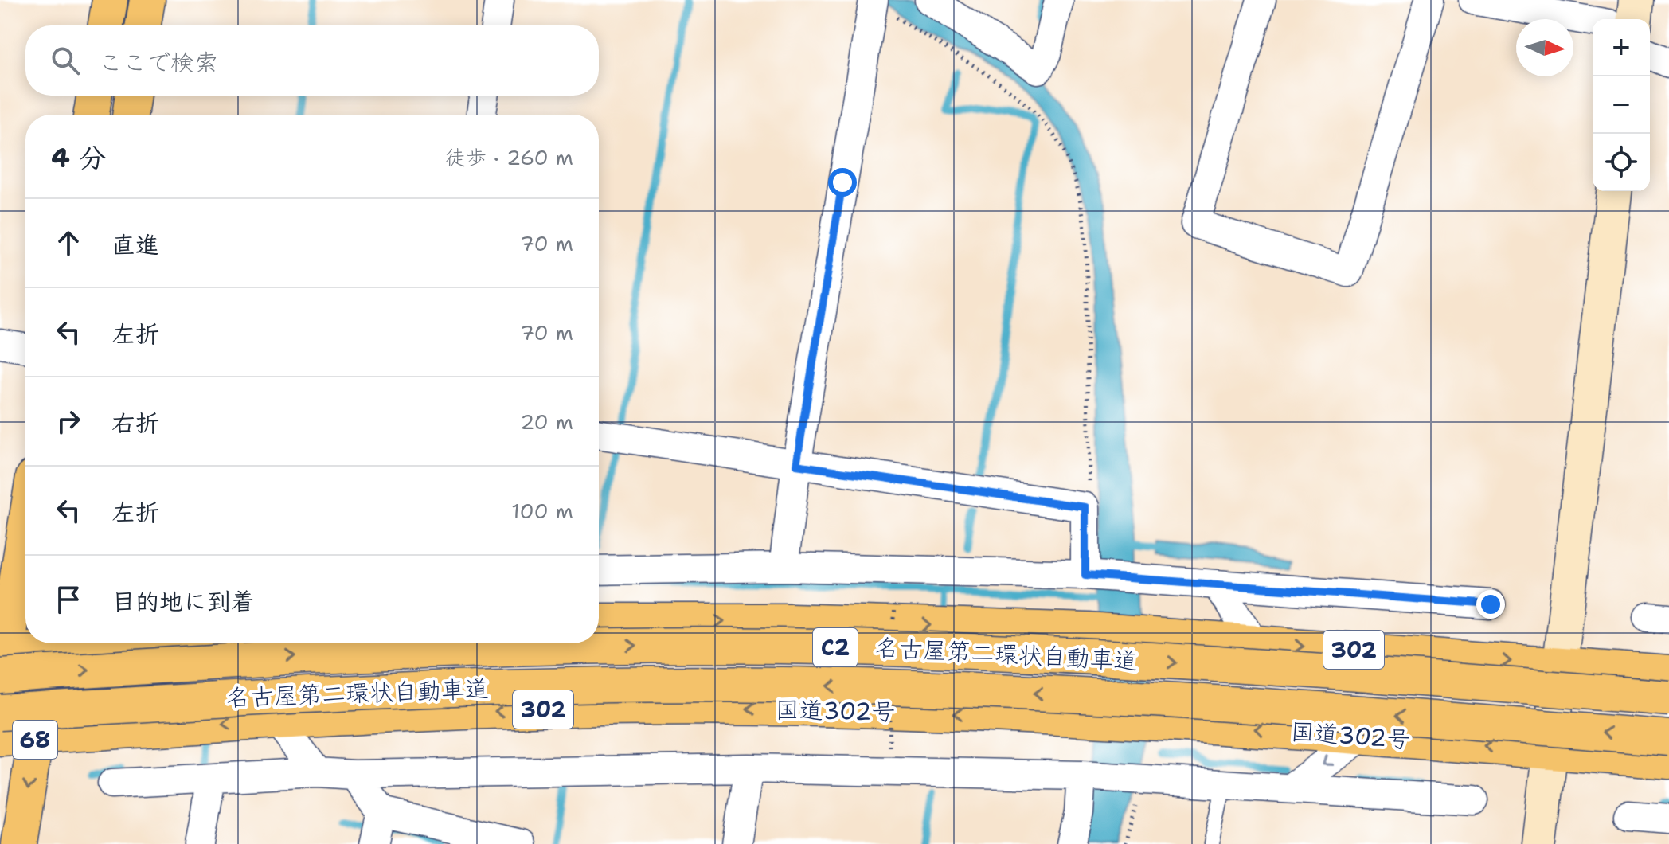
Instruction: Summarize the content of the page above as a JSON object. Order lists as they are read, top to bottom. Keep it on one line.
{"streets":{"main road":["C2","302","名古屋第二環状自動車道","国道302号","68"]},"crossings":[["国道302号","68"]],"north":"right","page":{"map_buttons":["+","−"],"search":"ここで検索","heading":["4 分","徒歩 · 260 m"],"list":[["直進","70 m"],["左折","70 m"],["右折","20 m"],["左折","100 m"],"目的地に到着"]}}
